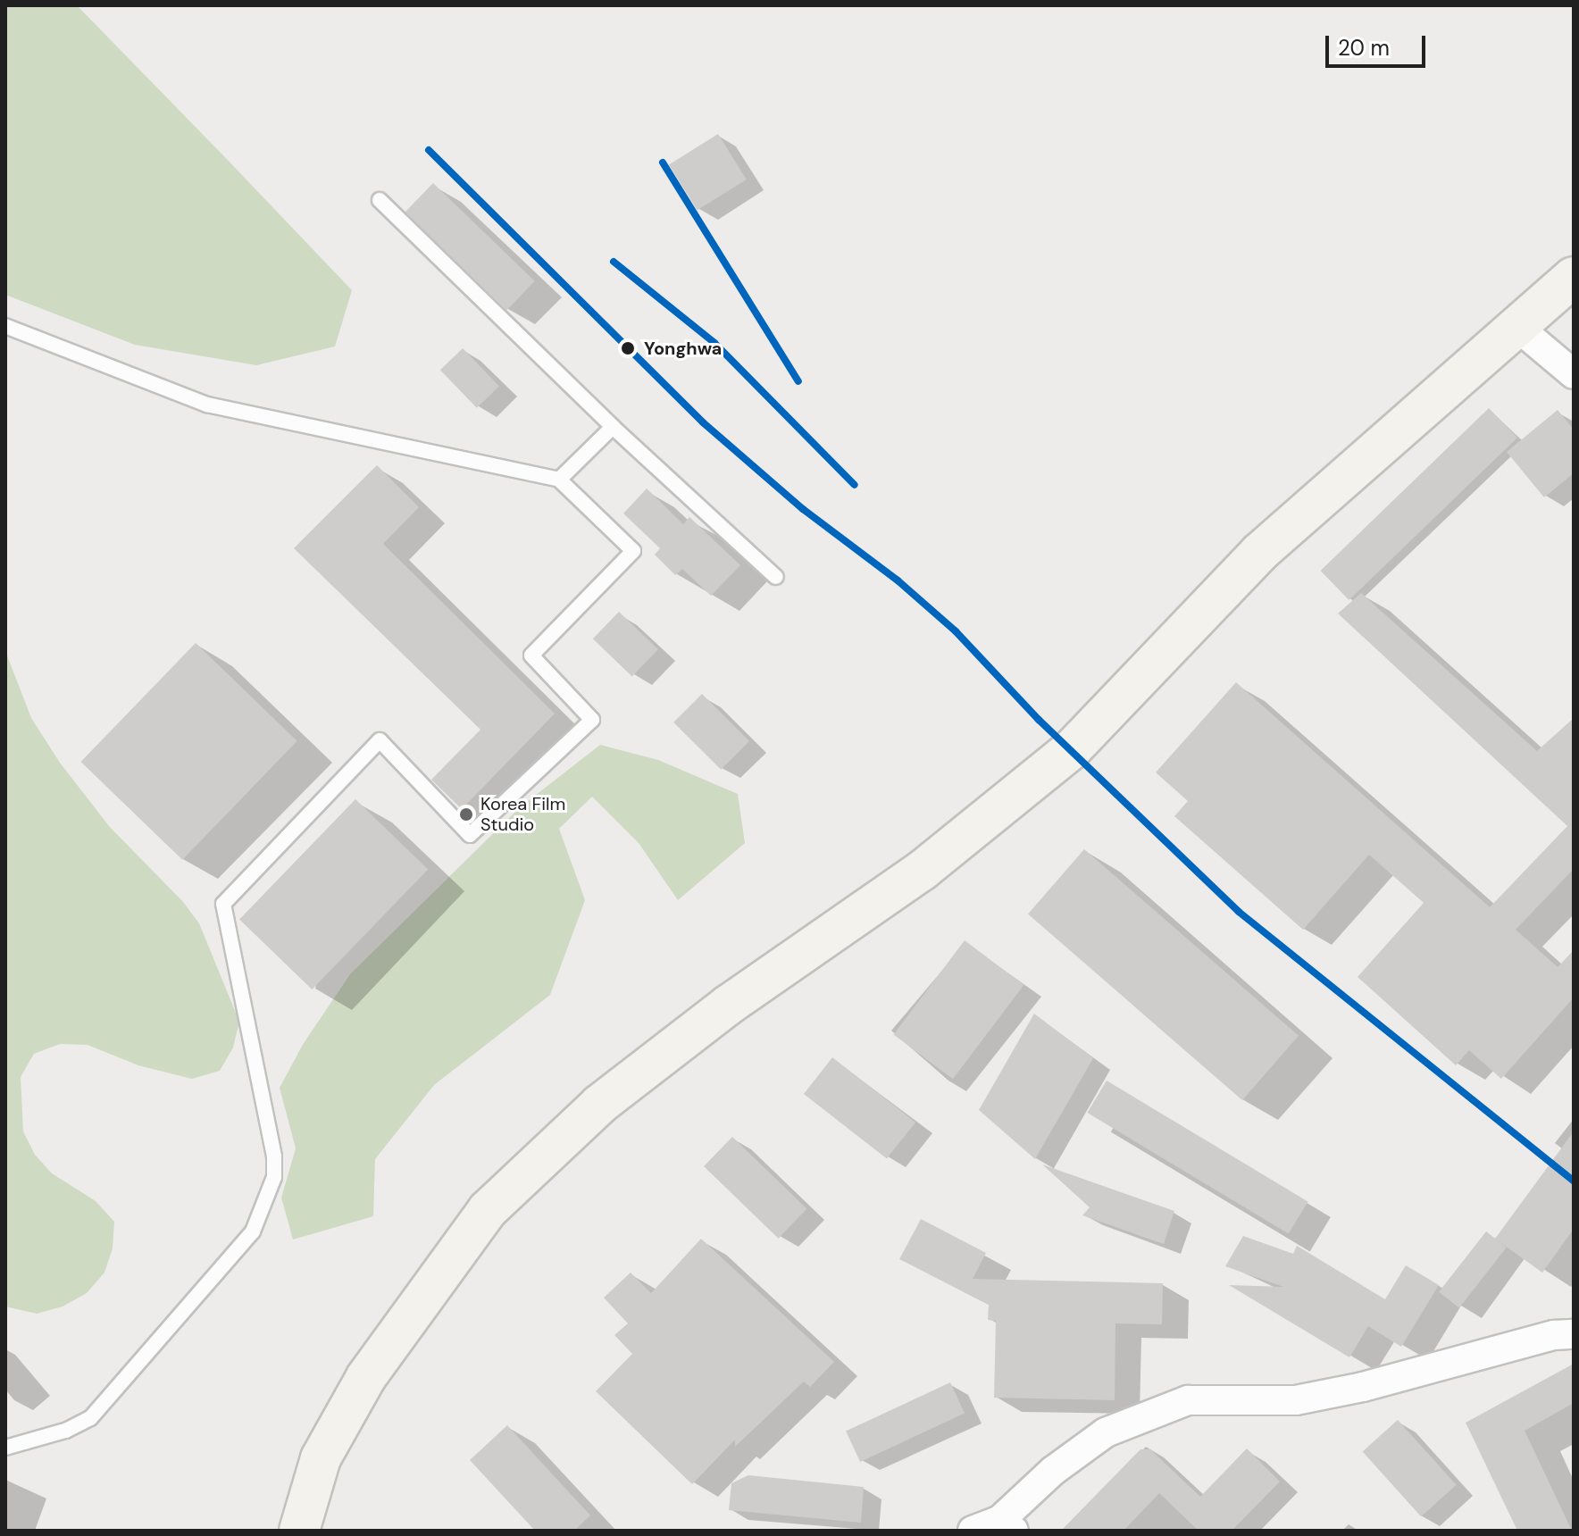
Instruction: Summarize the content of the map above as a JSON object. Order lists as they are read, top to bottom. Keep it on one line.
{"places":["Yonghwa","Korea Film Studio"],"scale_bar":"20 m"}
